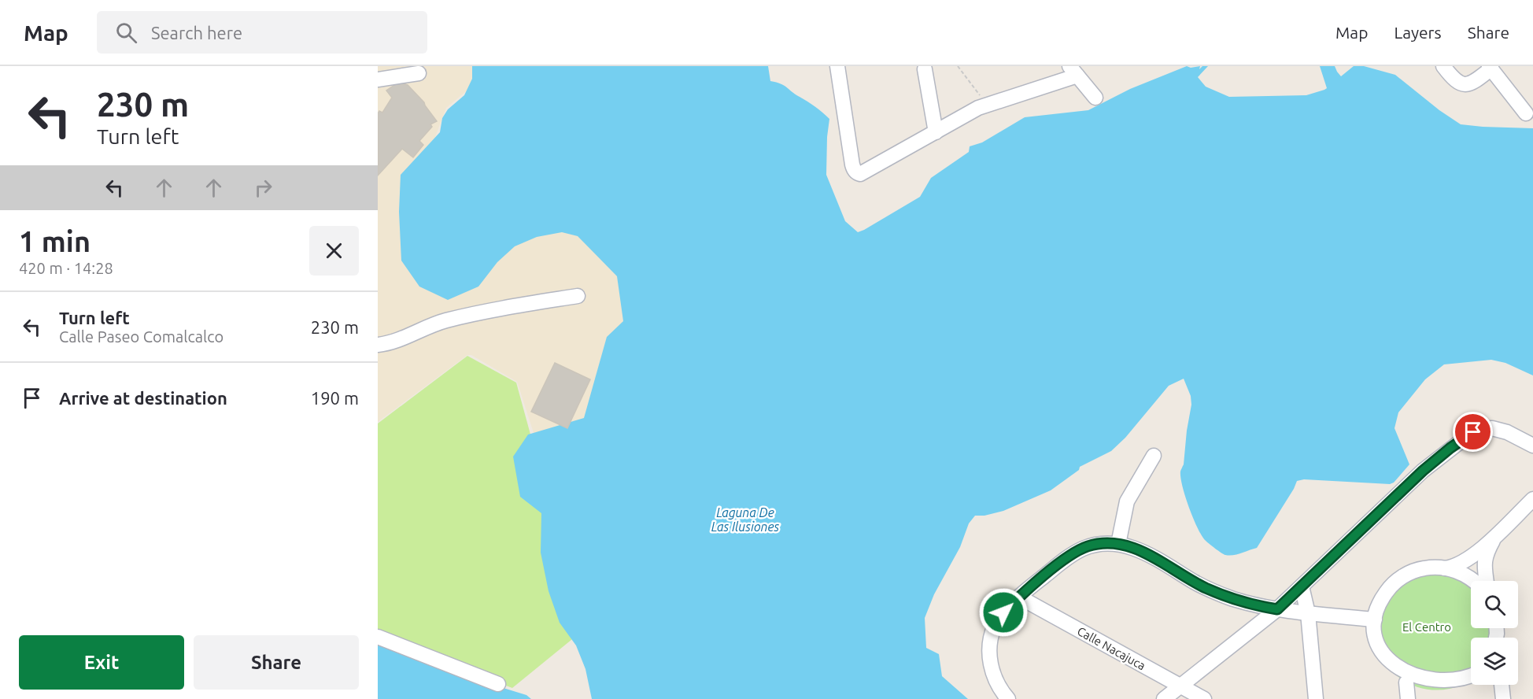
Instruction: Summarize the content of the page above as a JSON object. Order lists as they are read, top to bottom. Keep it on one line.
{"streets":{"street":["Calle Nacajuca"]},"water":["Laguna De Las Ilusiones"],"parks":["El Centro"],"page":{"header":"Map","search":"Search here","nav":["Map","Layers","Share"],"turn":["230 m","Turn left"],"heading":["1 min","420 m · 14:28"],"list":[{"name":"Turn left","note":"Calle Paseo Comalcalco","value":"230 m"},{"name":"Arrive at destination","value":"190 m"}],"buttons":["Exit","Share"]}}
